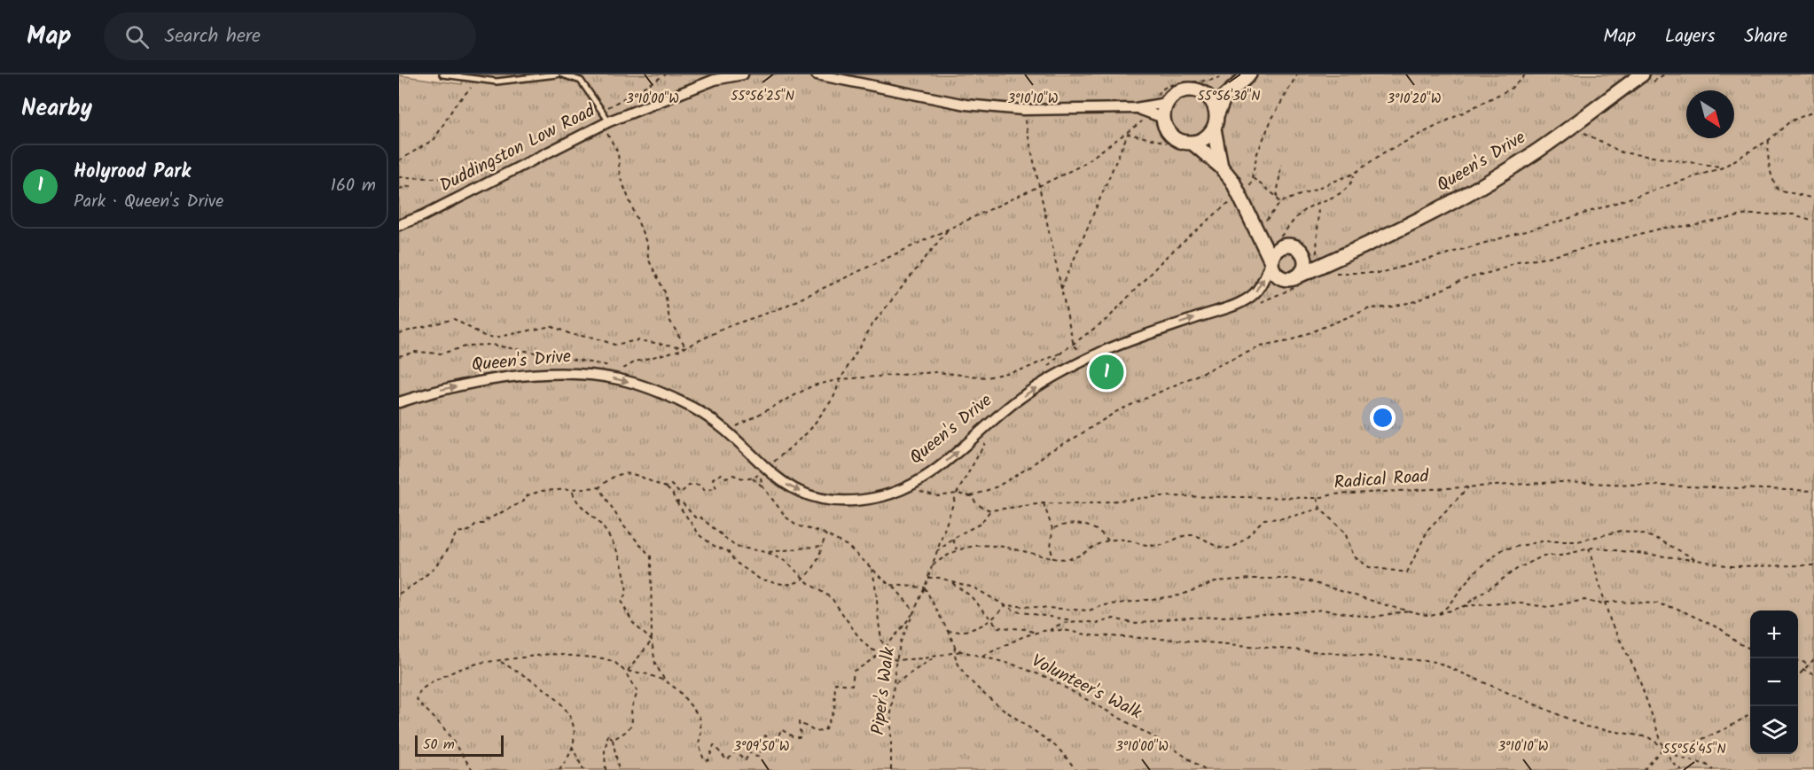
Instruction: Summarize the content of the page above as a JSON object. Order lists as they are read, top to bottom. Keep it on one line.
{"streets":{"street":["Duddingston Low Road","Queen's Drive"],"path":["Radical Road","Volunteer's Walk","Piper's Walk"]},"crossings":[["Volunteer's Walk","Piper's Walk"]],"one_way":["Queen's Drive"],"scale_bar":"50 m","north":"bottom right","page":{"header":"Map","search":"Search here","nav":["Map","Layers","Share"],"heading":"Nearby","list":[{"mark":"1","name":"Holyrood Park","note":"Park · Queen's Drive","value":"160 m"}],"pins":"1","map_buttons":["+","−"],"scale":"50 m"},"coordinates":["55°56'25\"N","55°56'30\"N","3°10'00\"W","3°10'10\"W","3°10'20\"W","3°09'50\"W","55°56'45\"N"]}
